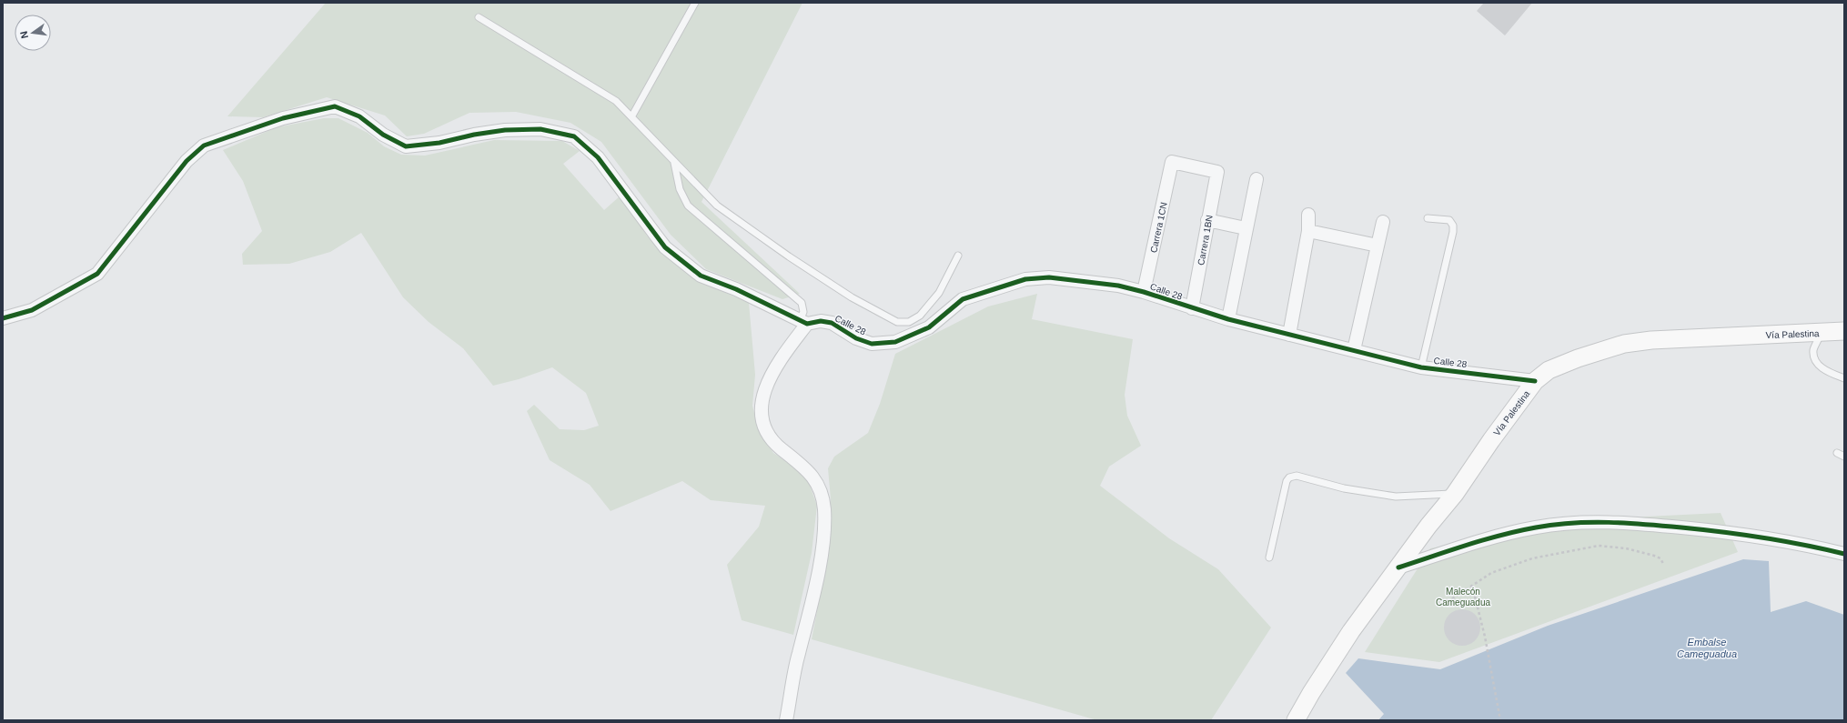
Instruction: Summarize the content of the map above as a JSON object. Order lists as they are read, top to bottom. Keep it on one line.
{"streets":{"main road":["Vía Palestina"],"street":["Carrera 1CN","Carrera 1BN","Calle 28"]},"crossings":[["Carrera 1CN","Carrera 1BN"],["Carrera 1CN","Calle 28"],["Carrera 1BN","Calle 28"],["Calle 28","Vía Palestina"]],"water":["Embalse Cameguadua"],"parks":["Malecón Cameguadua"],"north":"left"}
